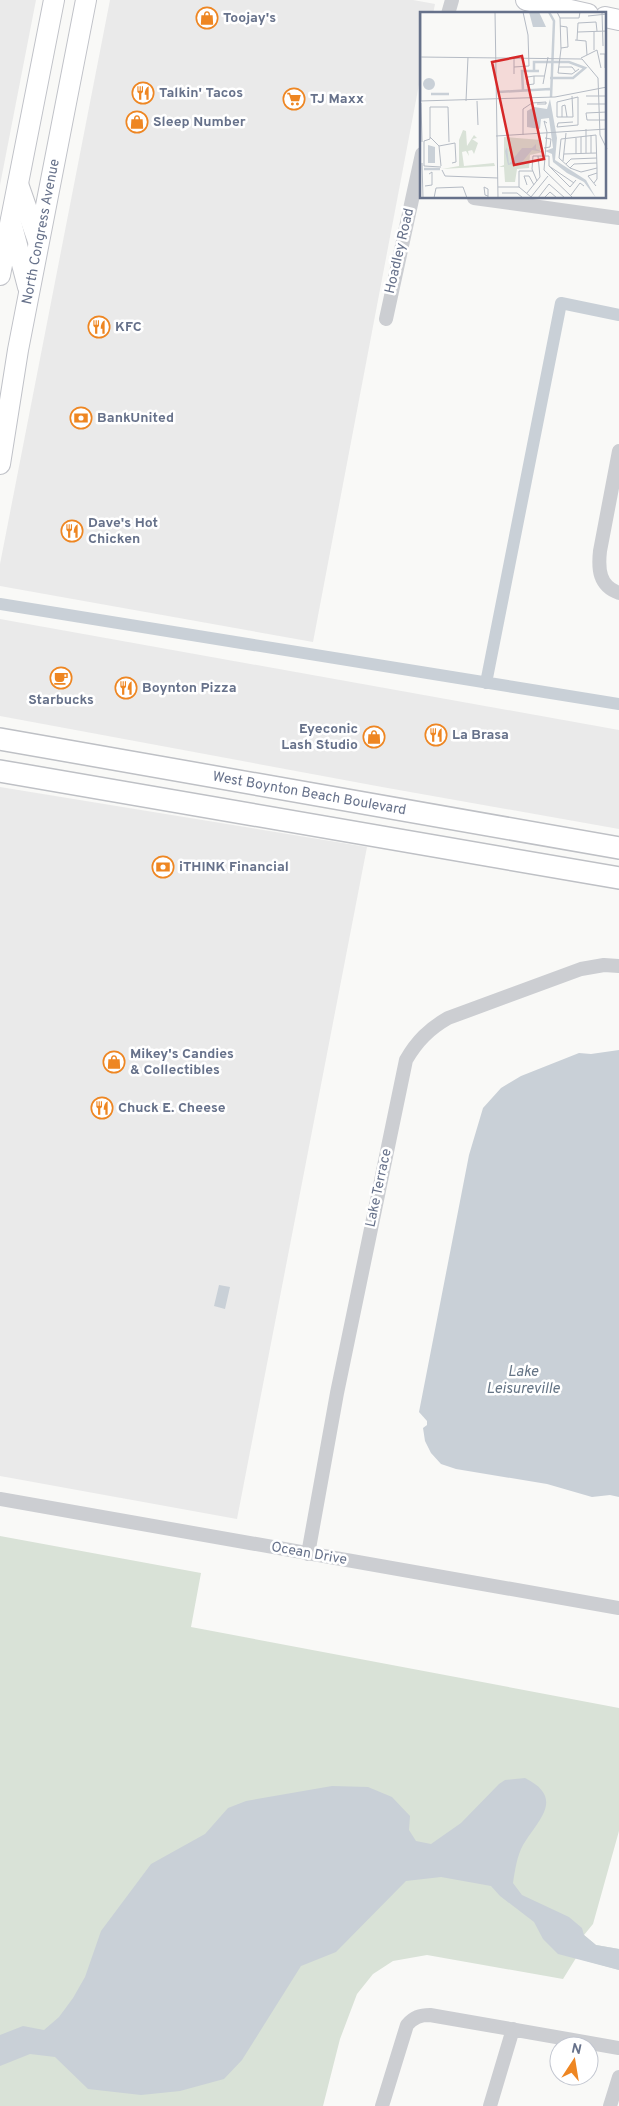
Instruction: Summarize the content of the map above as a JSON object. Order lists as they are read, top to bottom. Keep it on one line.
{"streets":{"main road":["North Congress Avenue","West Boynton Beach Boulevard"],"street":["Hoadley Road","Lake Terrace","Ocean Drive"]},"crossings":[["Lake Terrace","Ocean Drive"]],"water":["Lake Leisureville"],"places":{"shop":["Toojay's","Sleep Number","Eyeconic Lash Studio","Mikey's Candies & Collectibles"],"restaurant":["Talkin' Tacos","KFC","Dave's Hot Chicken","Boynton Pizza","La Brasa","Chuck E. Cheese"],"supermarket":["TJ Maxx"],"bank":["BankUnited","iTHINK Financial"],"cafe":["Starbucks"]},"north":"top"}
